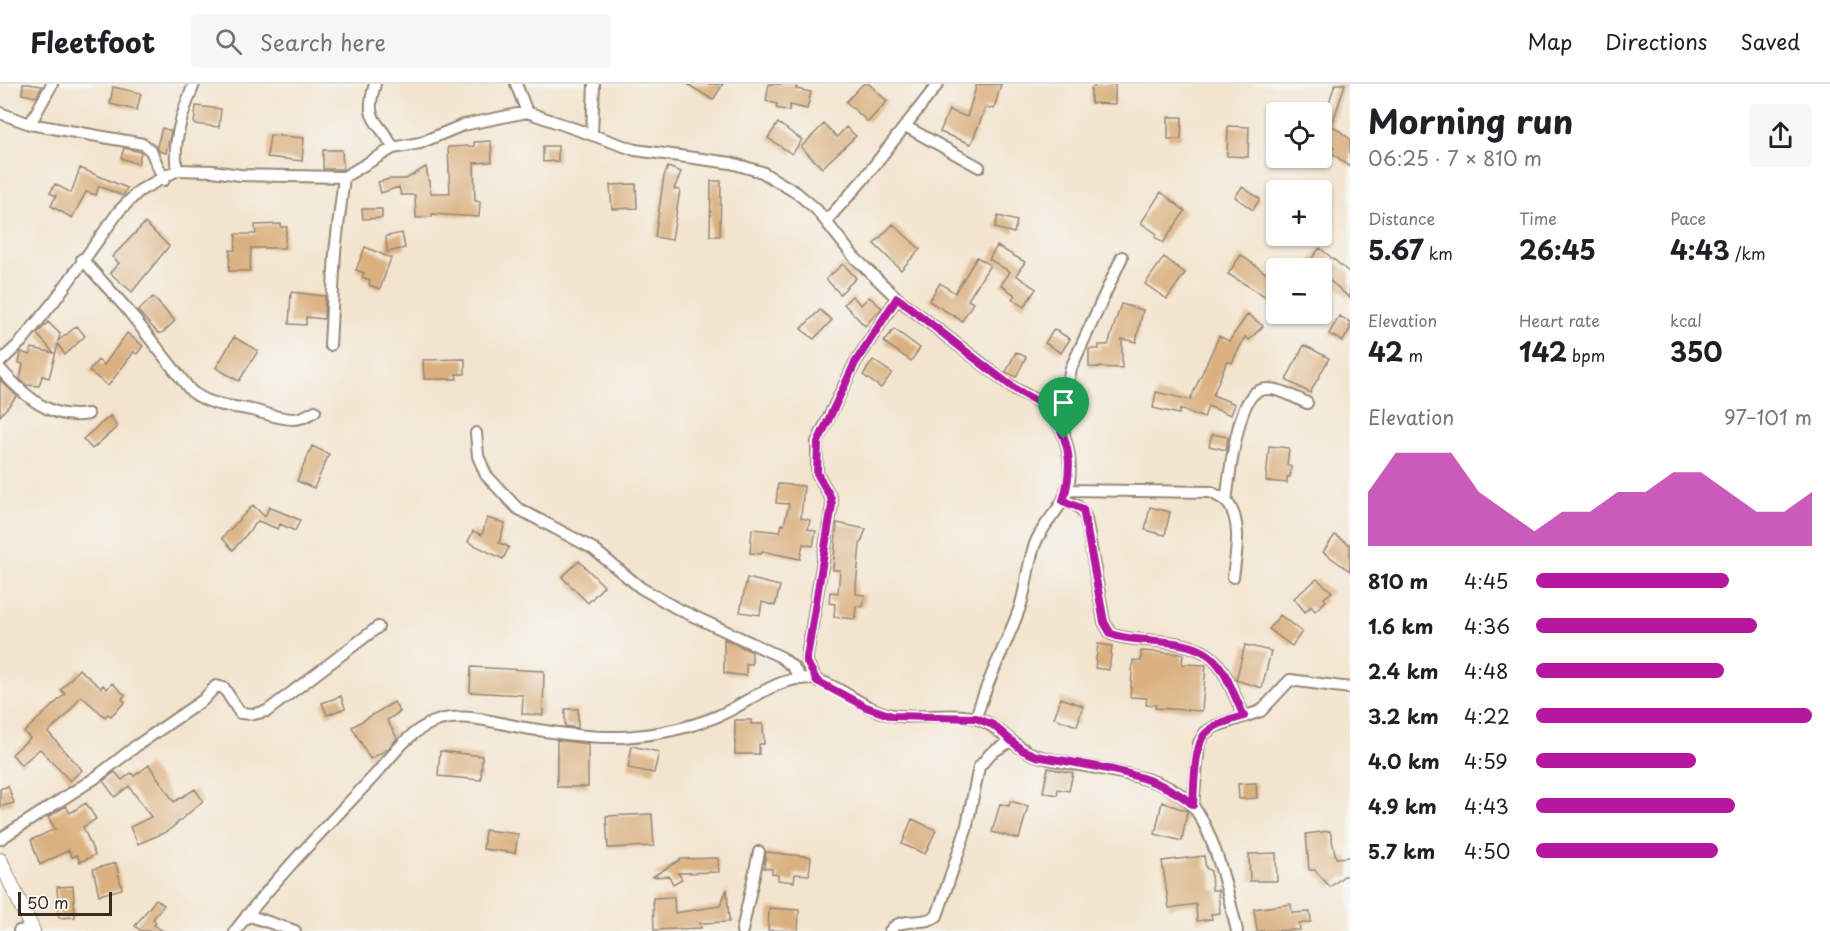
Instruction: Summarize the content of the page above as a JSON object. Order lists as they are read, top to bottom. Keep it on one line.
{"scale_bar":"50 m","page":{"header":"Fleetfoot","search":"Search here","nav":["Map","Directions","Saved"],"heading":["Morning run","06:25 · 7 × 810 m"],"map_buttons":["+","−"],"stats":[["Distance","5.67 km"],["Time","26:45"],["Pace","4:43 /km"],["Elevation","42 m"],["Heart rate","142 bpm"],["kcal","350"]],"chart":["Elevation","97–101 m"],"list":[{"name":"810 m","note":"4:45"},{"name":"1.6 km","note":"4:36"},{"name":"2.4 km","note":"4:48"},{"name":"3.2 km","note":"4:22"},{"name":"4.0 km","note":"4:59"},{"name":"4.9 km","note":"4:43"},{"name":"5.7 km","note":"4:50"}],"scale":"50 m"}}
